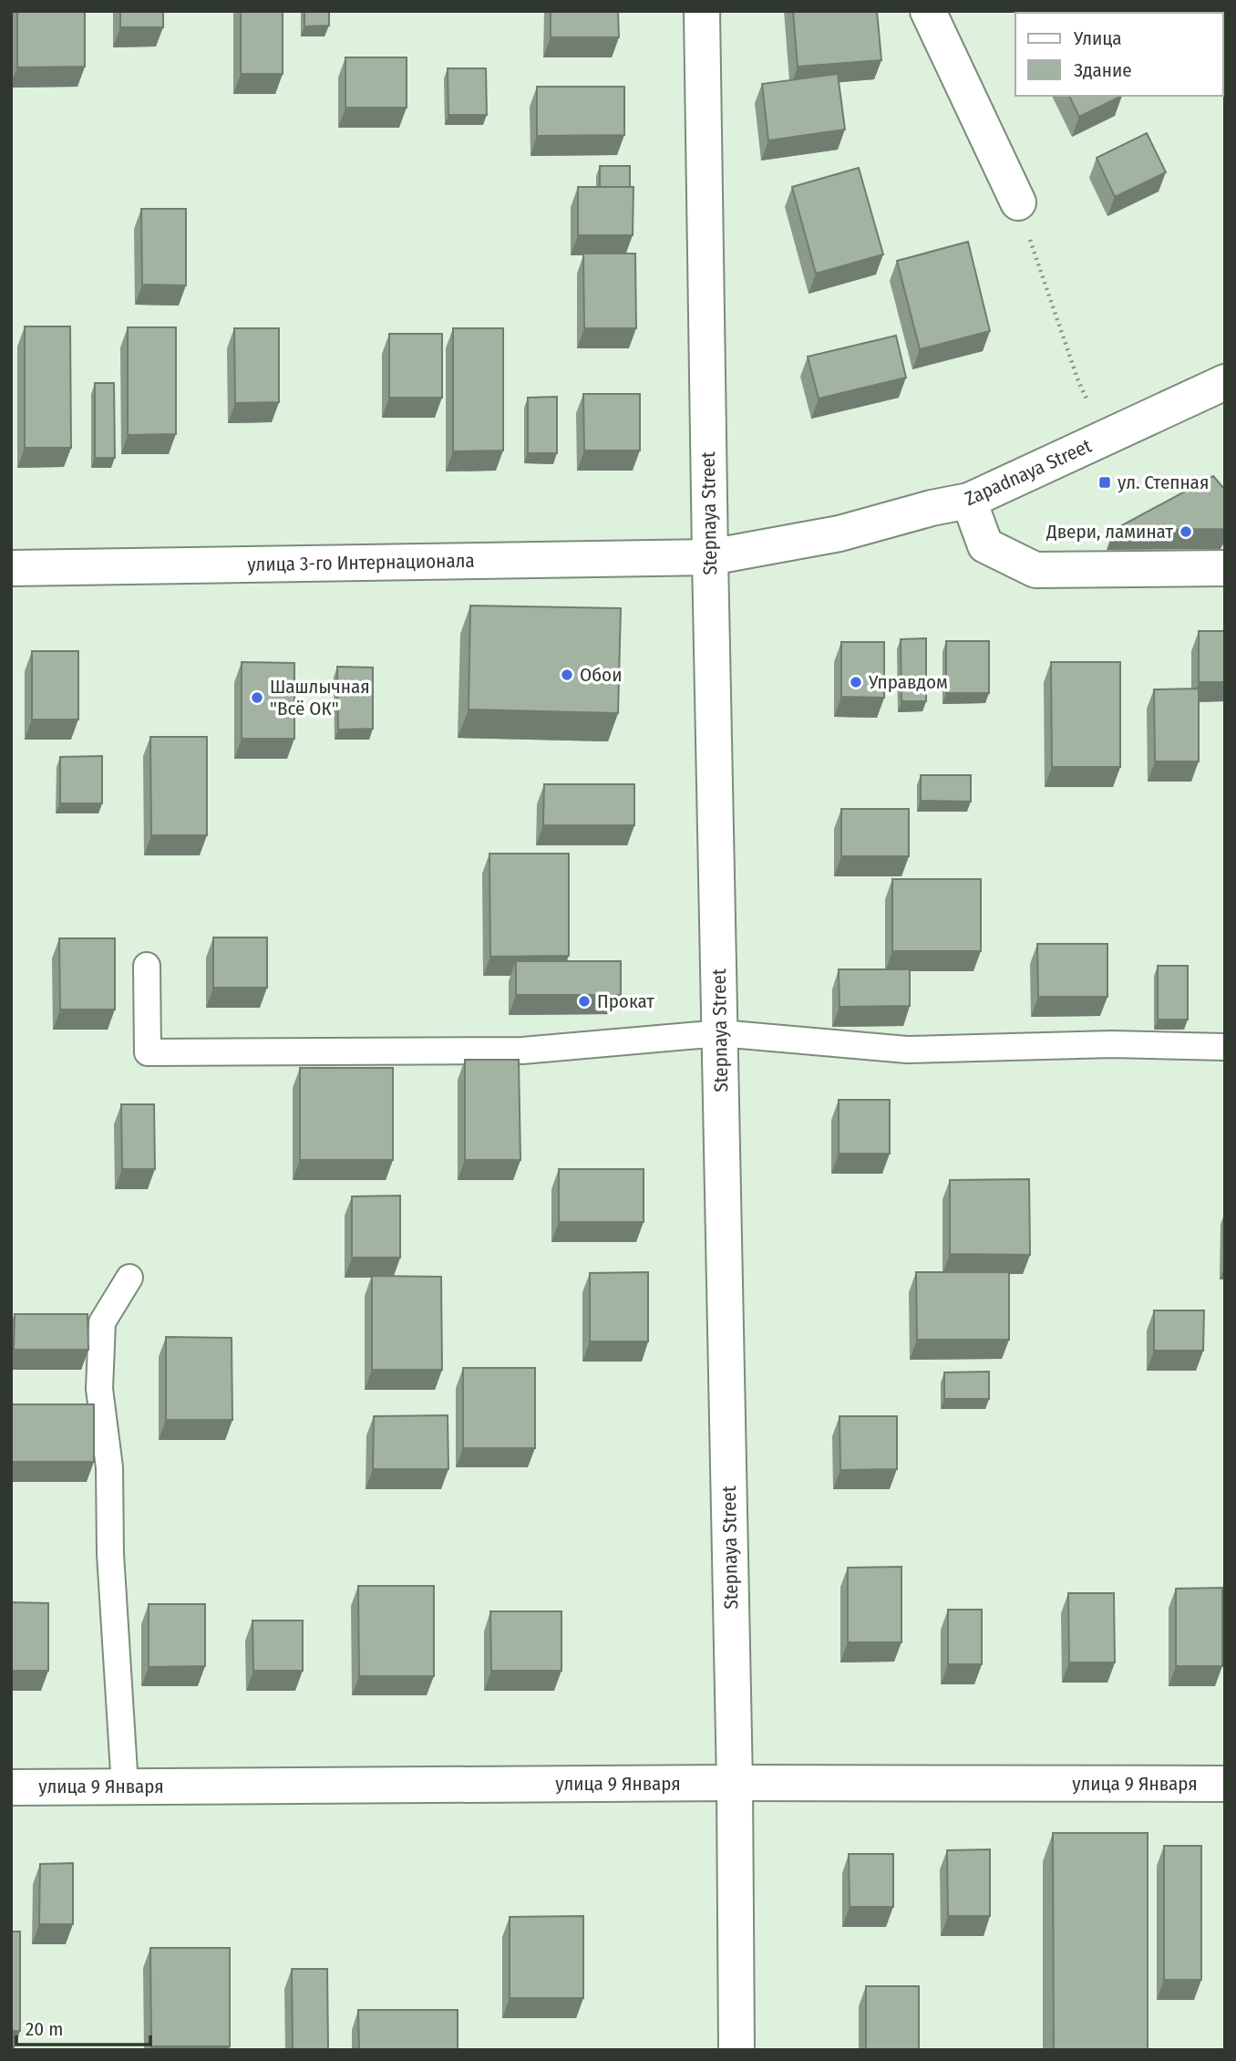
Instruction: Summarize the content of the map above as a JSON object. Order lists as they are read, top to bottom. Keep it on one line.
{"streets":{"street":["Zapadnaya Street","Stepnaya Street","улица 3-го Интернационала","улица 9 Января"]},"crossings":[["Zapadnaya Street","Stepnaya Street"],["Zapadnaya Street","улица 3-го Интернационала"],["Stepnaya Street","улица 3-го Интернационала"],["Stepnaya Street","улица 9 Января"]],"places":{"transit":["ул. Степная"],"other":["Двери, ламинат","Обои","Управдом","Шашлычная \"Всё ОК\"","Прокат"]},"legend":["Улица","Здание"],"scale_bar":"20 m"}
